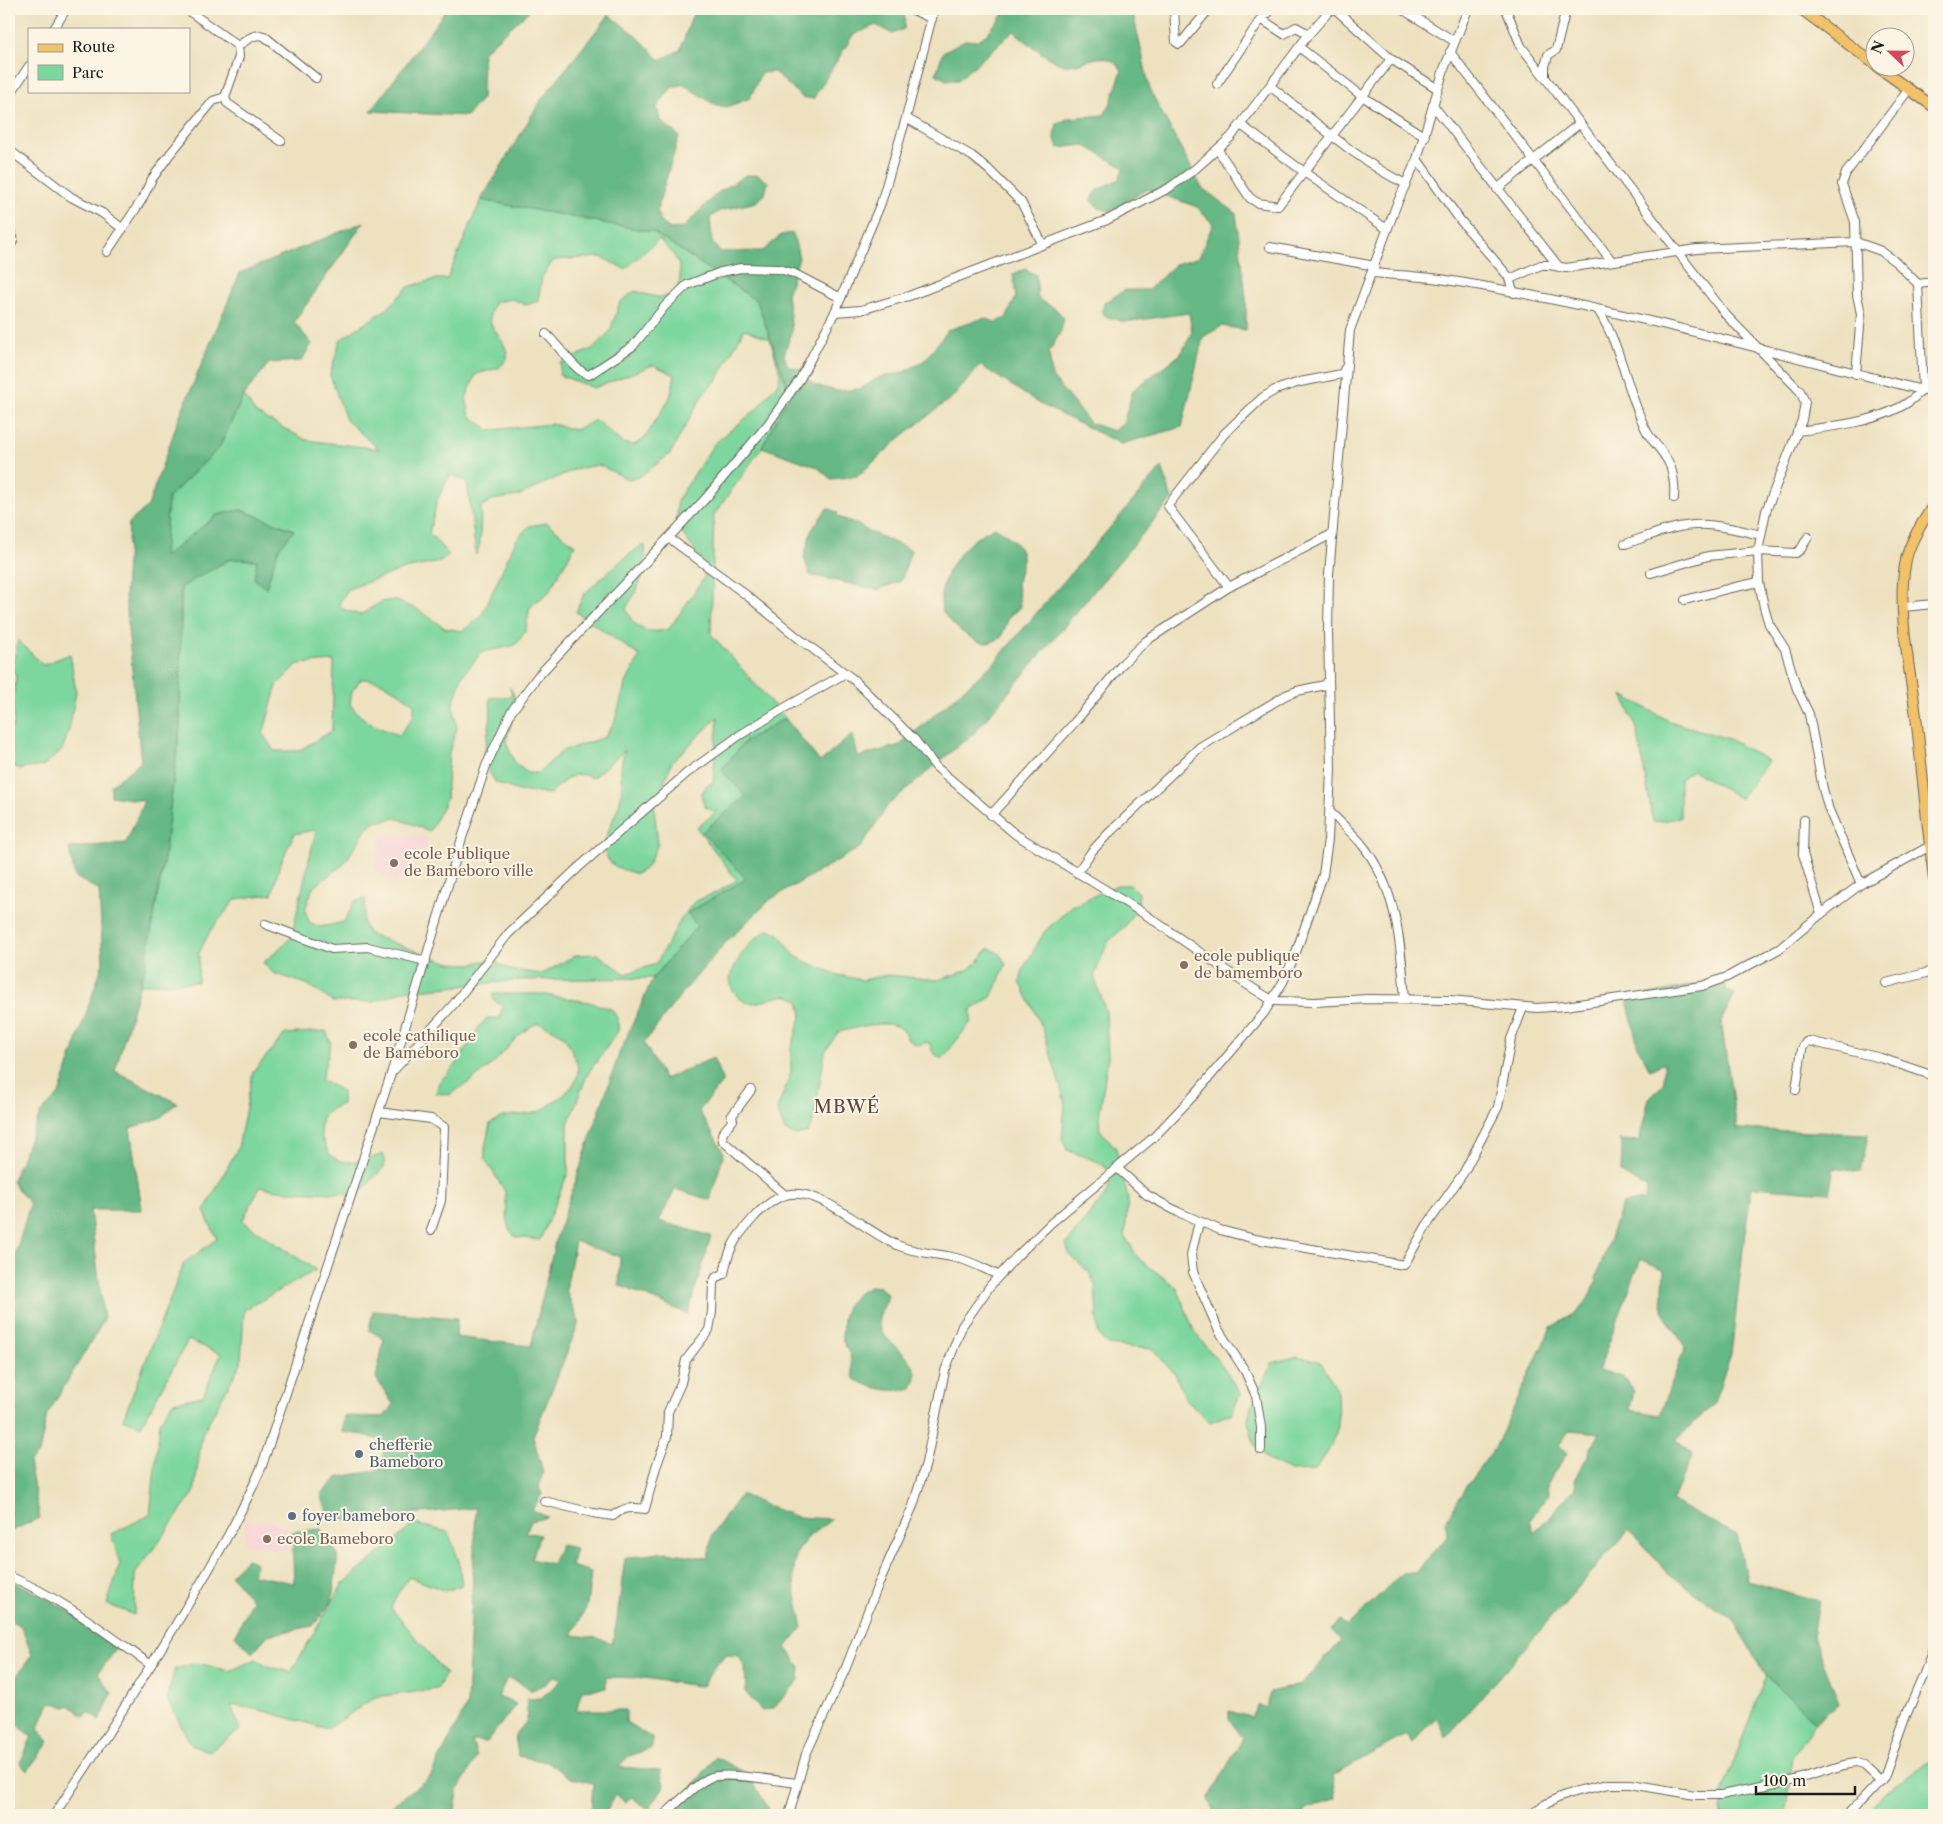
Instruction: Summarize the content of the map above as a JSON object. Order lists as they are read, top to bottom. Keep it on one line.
{"districts":["MBWÉ"],"places":["ecole Publique de Bameboro ville","ecole publique de bamemboro","ecole cathilique de Bameboro","chefferie Bameboro","foyer bameboro","ecole Bameboro"],"legend":["Route","Parc"],"scale_bar":"100 m","north":"left"}
